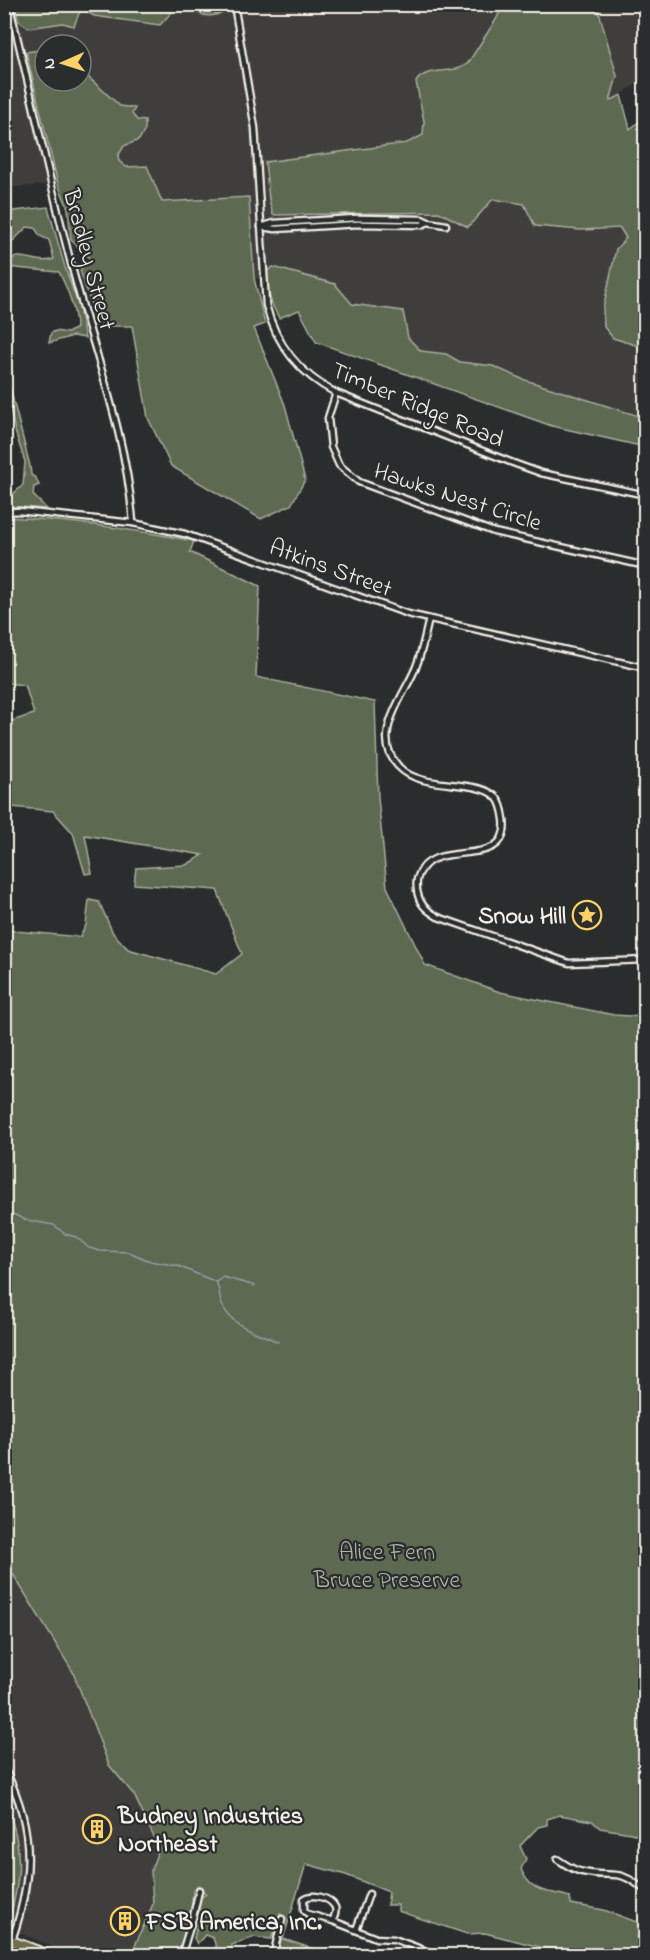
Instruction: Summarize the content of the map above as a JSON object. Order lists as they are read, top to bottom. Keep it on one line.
{"streets":{"street":["Bradley Street","Timber Ridge Road","Hawks Nest Circle","Atkins Street"]},"crossings":[["Bradley Street","Atkins Street"],["Timber Ridge Road","Hawks Nest Circle"]],"parks":["Alice Fern Bruce Preserve"],"places":{"place":["Snow Hill"],"building":["Budney Industries Northeast","FSB America, Inc."]},"north":"left"}
